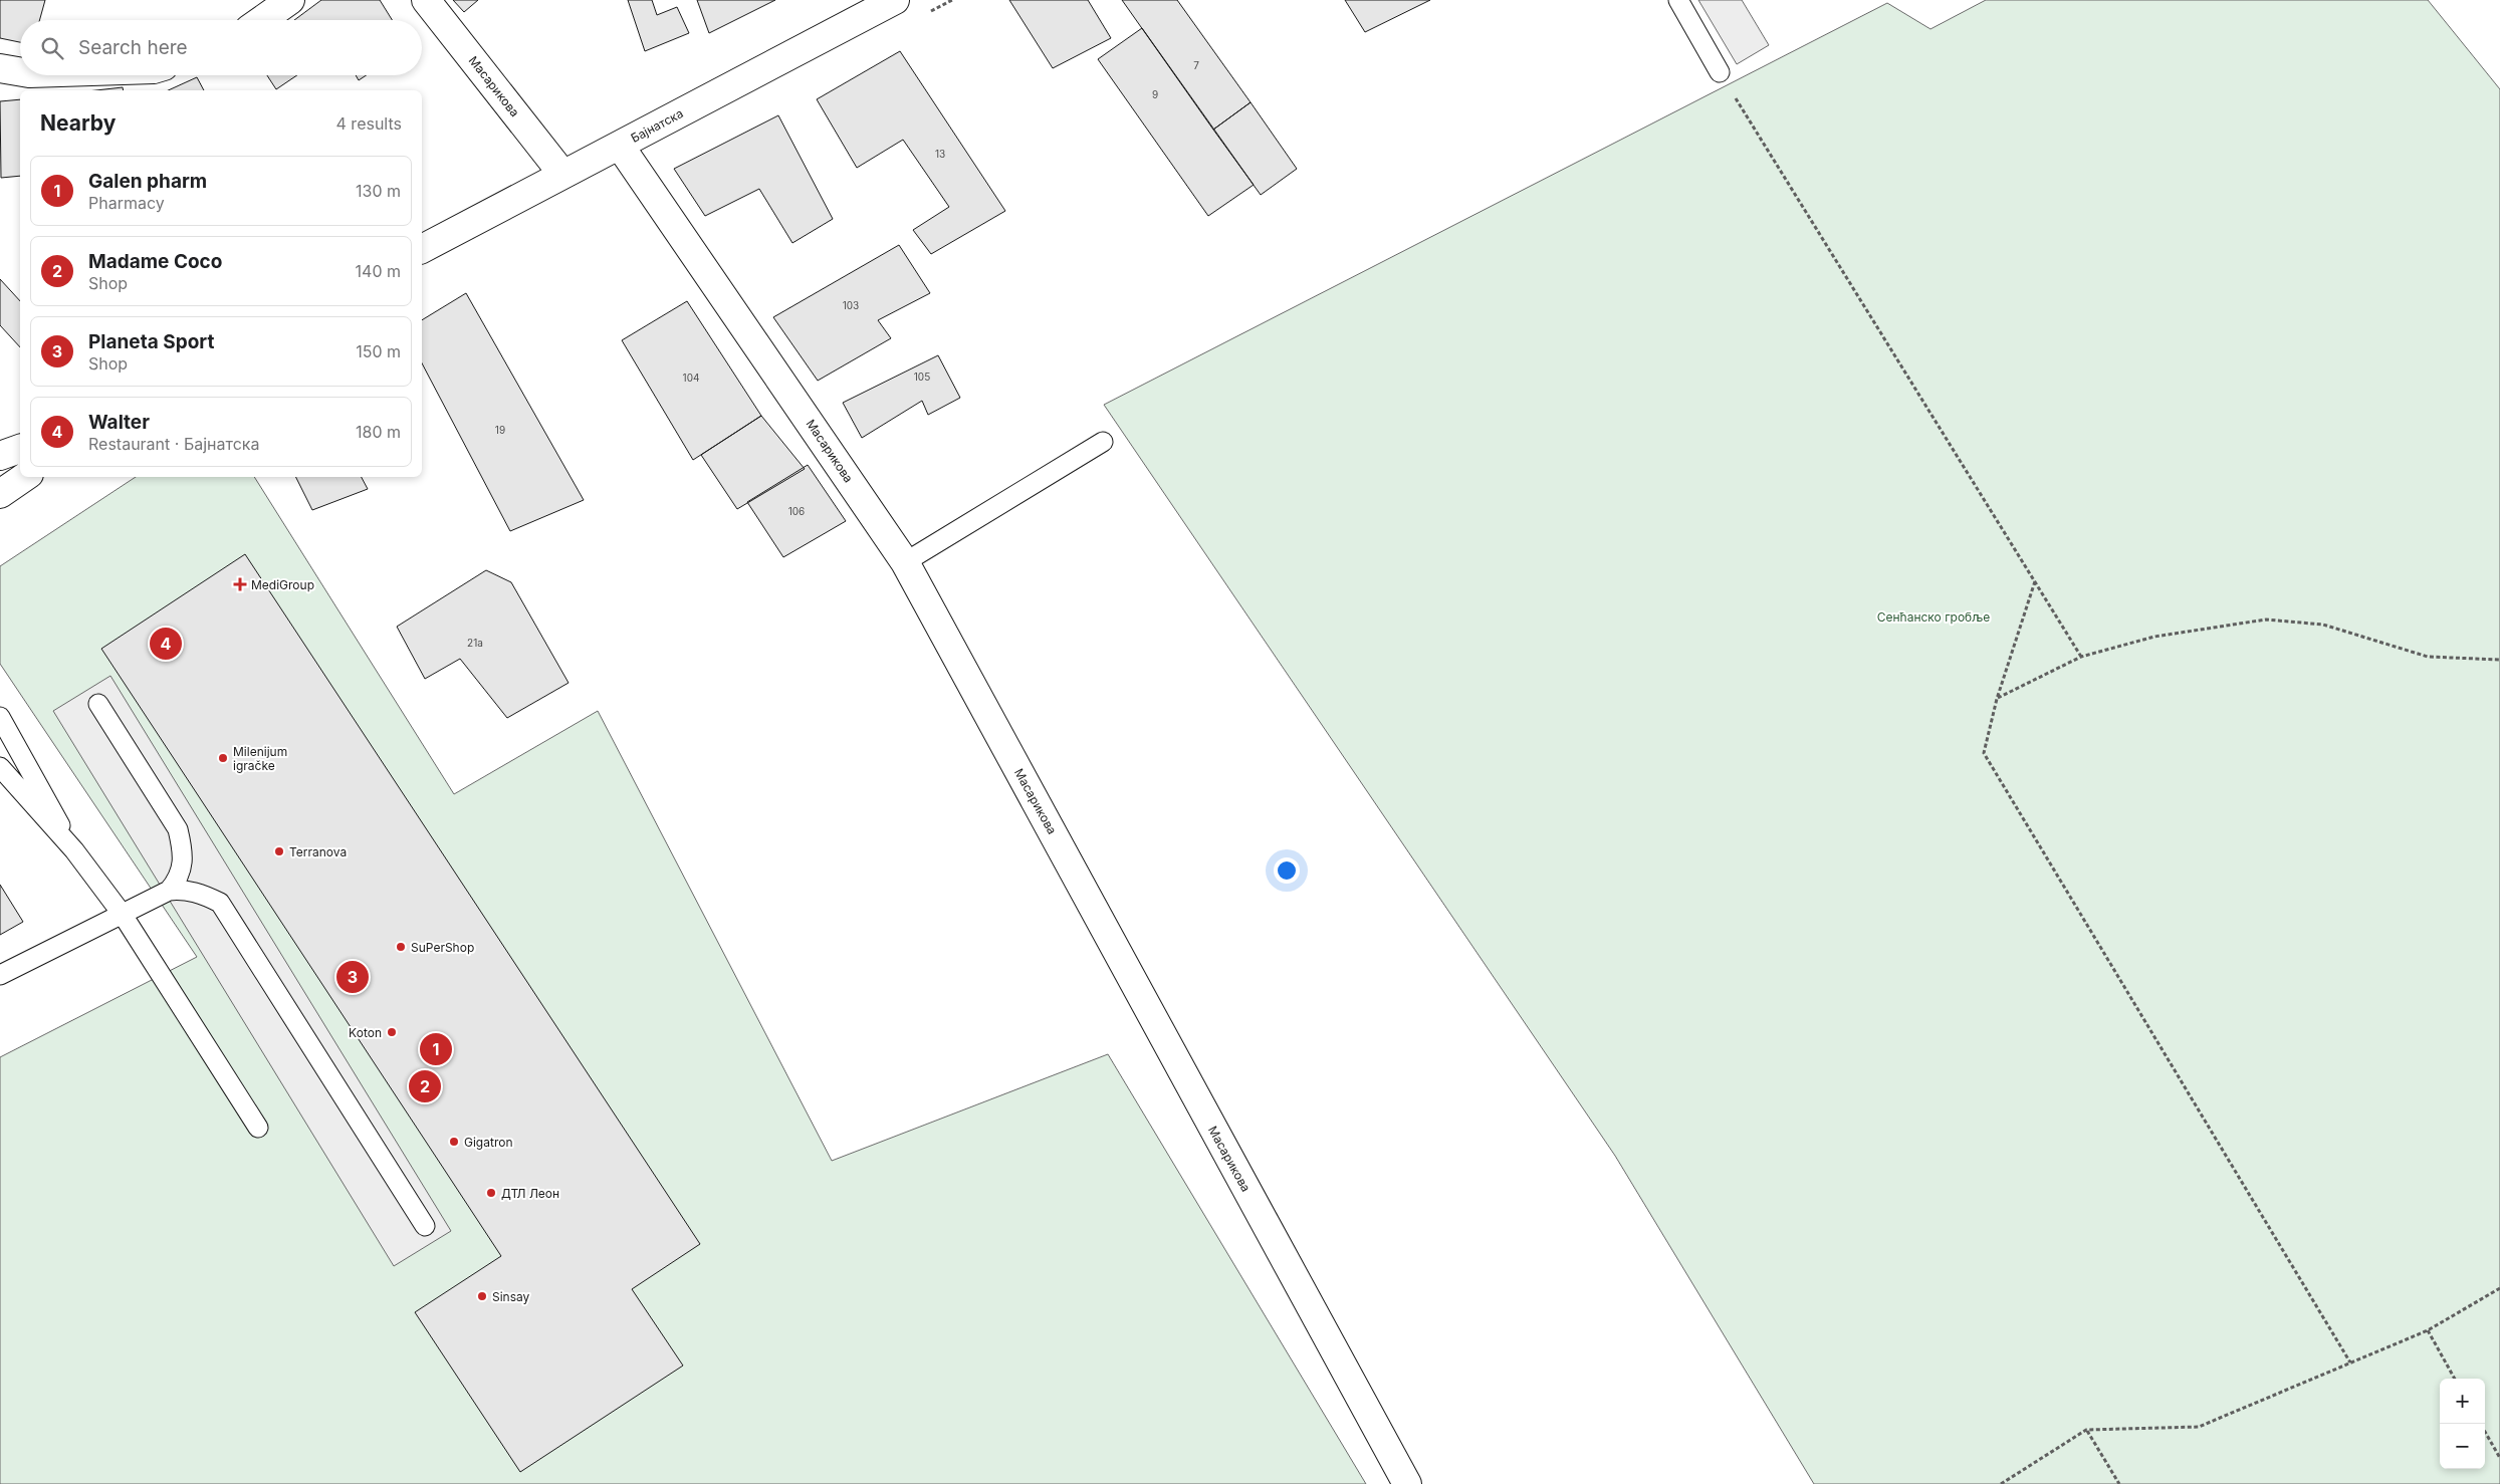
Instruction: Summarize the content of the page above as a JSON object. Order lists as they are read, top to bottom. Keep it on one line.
{"streets":{"street":["Масарикова","Бајнатска"]},"crossings":[["Масарикова","Бајнатска"]],"parks":["Сенћанско гробље"],"places":{"health":["MediGroup"],"other":["Milenijum igračke","Terranova","SuPerShop","Koton","Gigatron","ДТЛ Леон","Sinsay"]},"house_numbers":["7","9","13","103","105","104","19","106","21a"],"page":{"search":"Search here","heading":["Nearby","4 results"],"list":[{"mark":"1","name":"Galen pharm","note":"Pharmacy","value":"130 m"},{"mark":"2","name":"Madame Coco","note":"Shop","value":"140 m"},{"mark":"3","name":"Planeta Sport","note":"Shop","value":"150 m"},{"mark":"4","name":"Walter","note":"Restaurant · Бајнатска","value":"180 m"}],"pins":["4","3","1","2"],"map_buttons":["+","−"]}}
